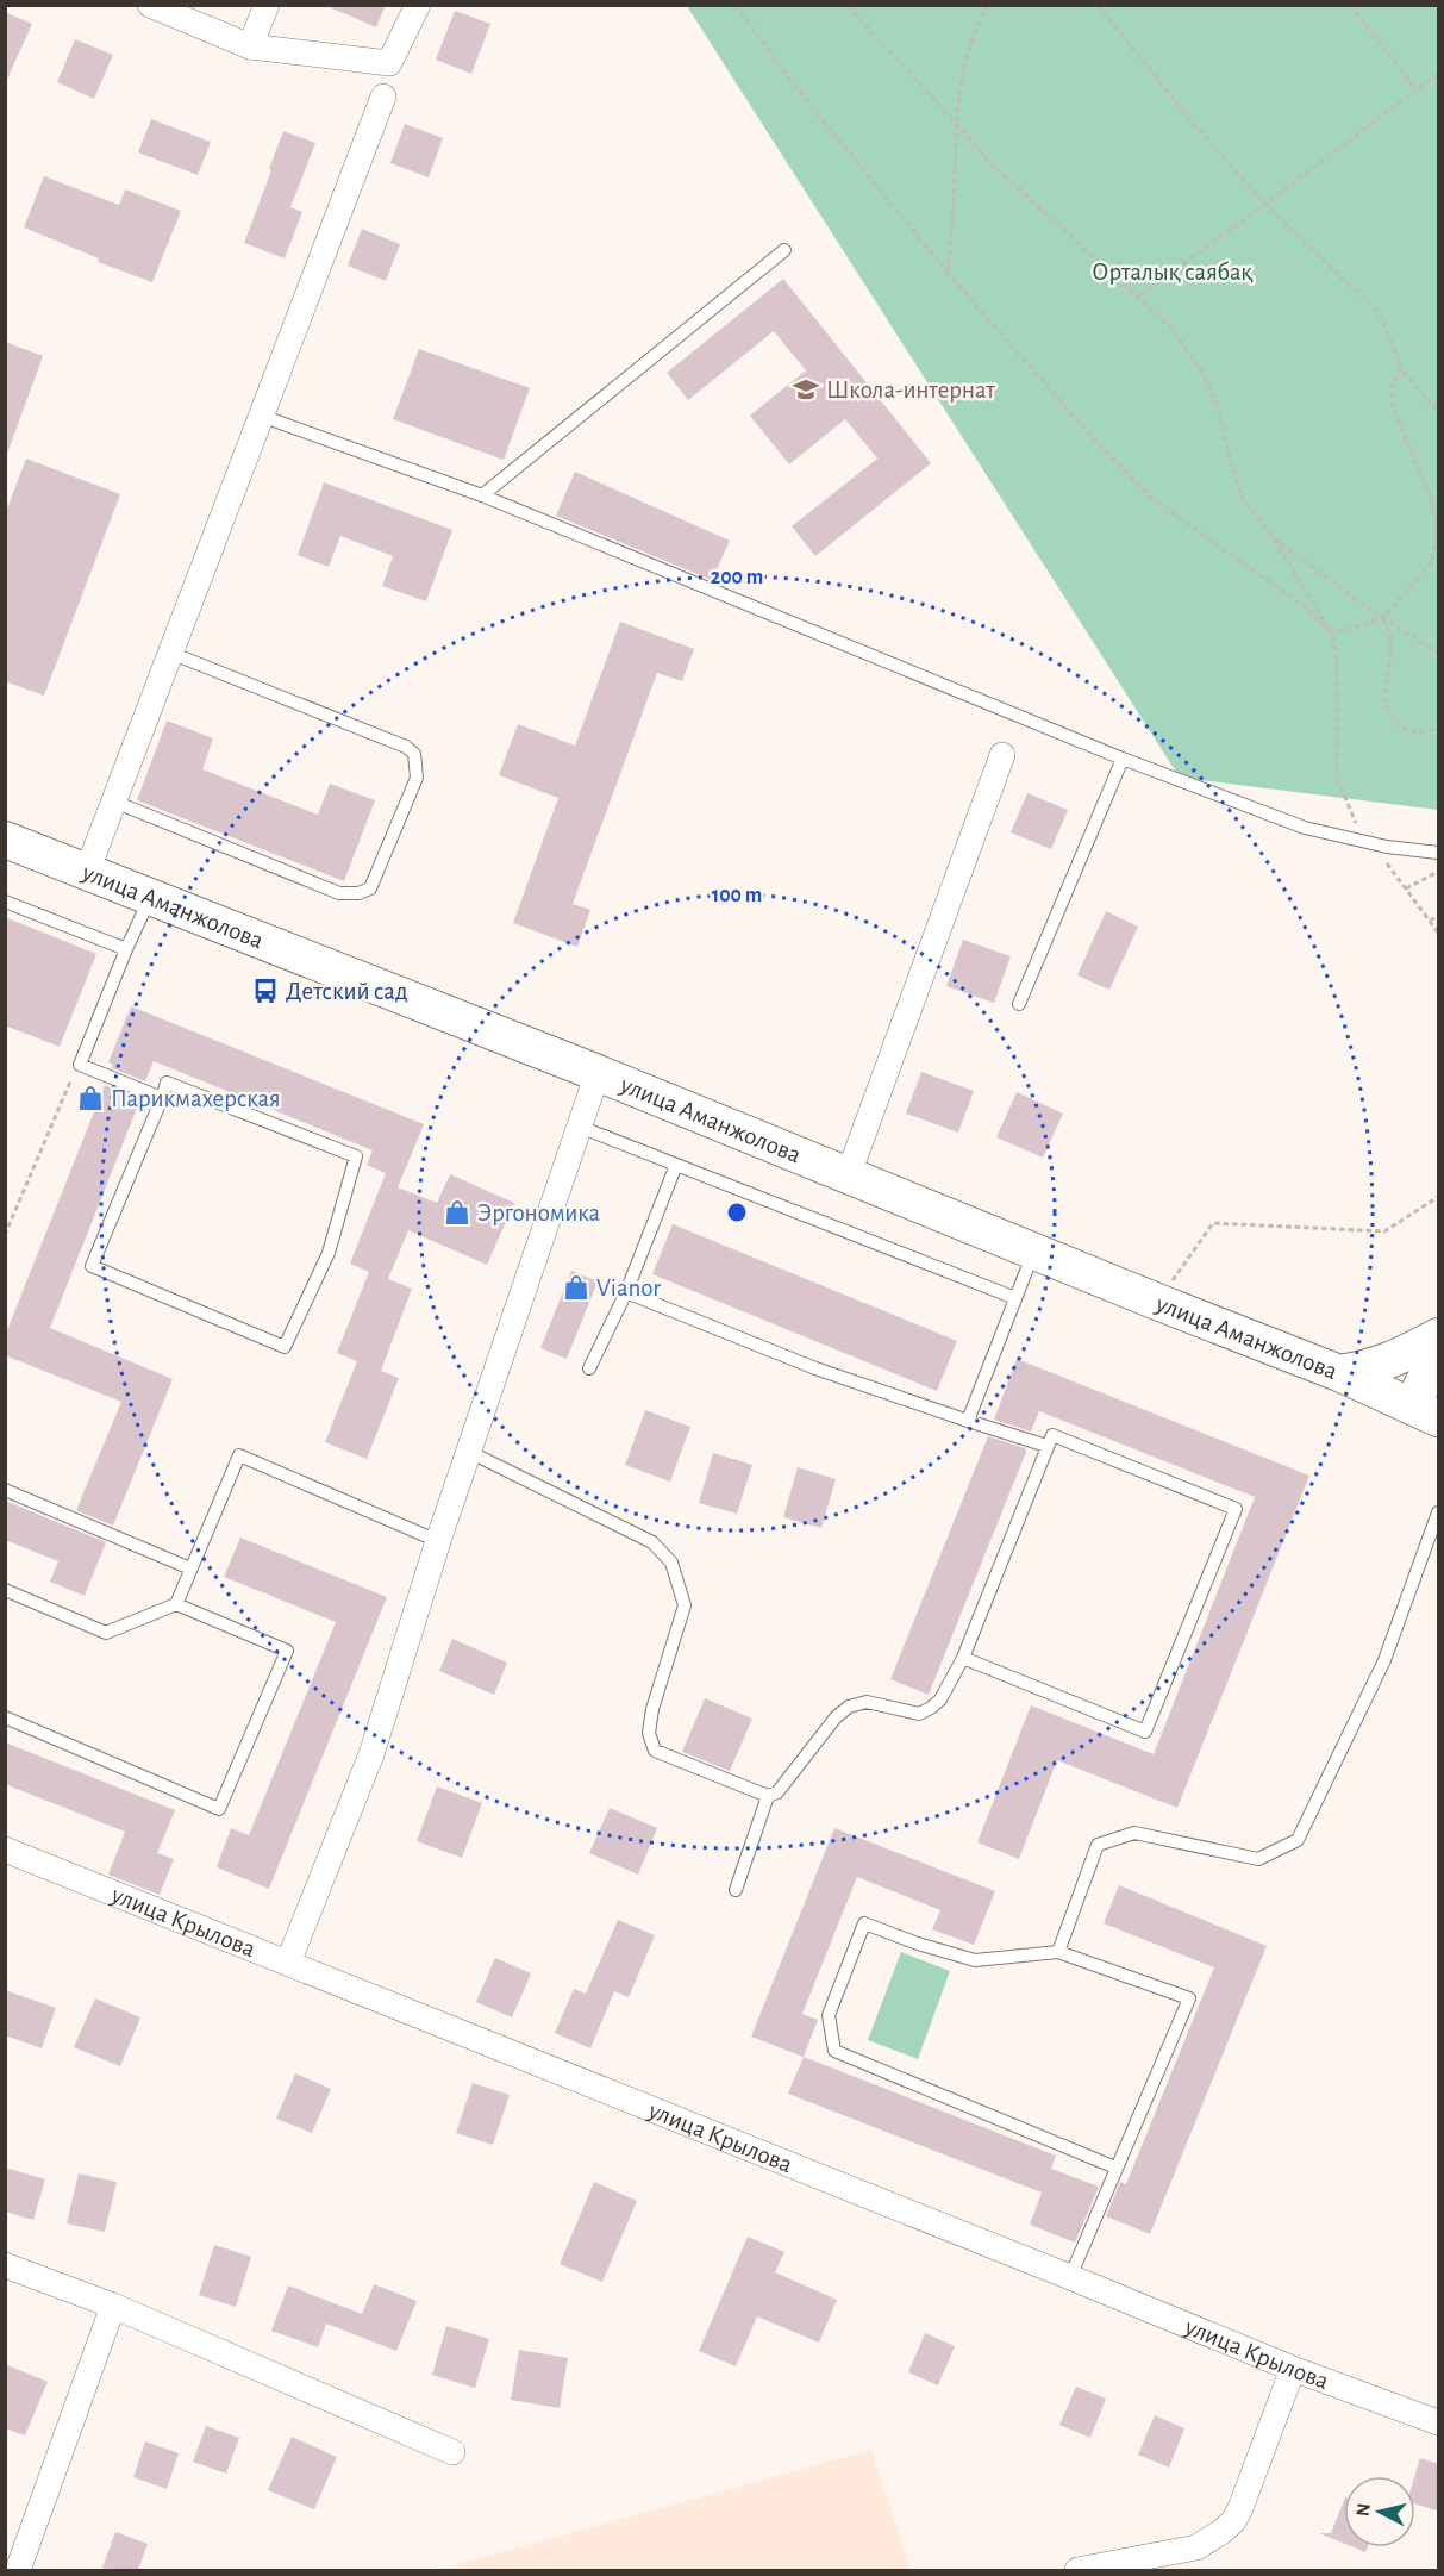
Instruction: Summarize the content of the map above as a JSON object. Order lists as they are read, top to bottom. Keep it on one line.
{"streets":{"main road":["улица Аманжолова"],"street":["улица Крылова"]},"parks":["Орталық саябақ"],"places":{"school or university":["Школа-интернат"],"bus stop":["Детский сад"],"shop":["Парикмахерская","Эргономика","Vianor"]},"north":"left","rings":["200 m","100 m"]}
